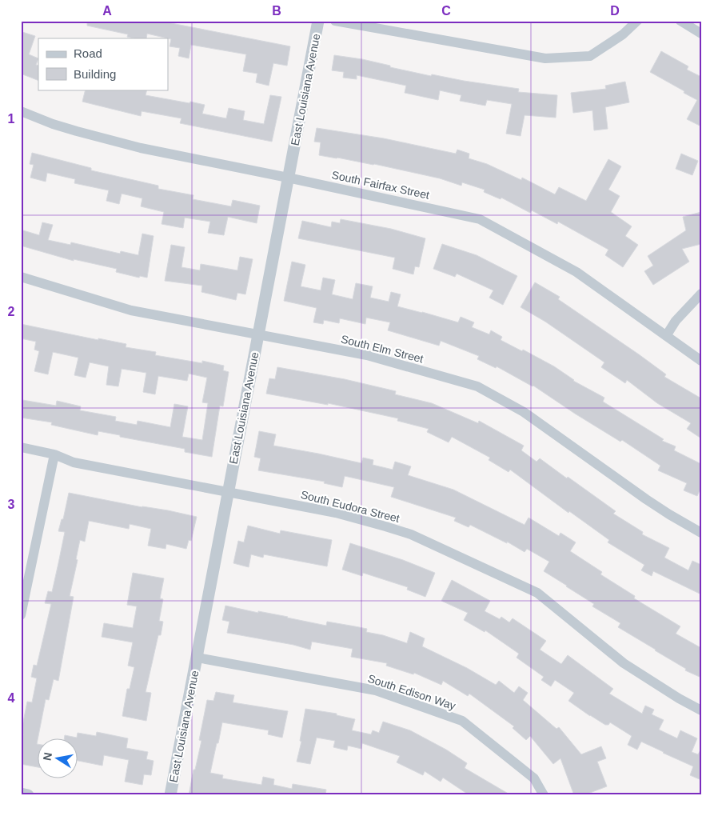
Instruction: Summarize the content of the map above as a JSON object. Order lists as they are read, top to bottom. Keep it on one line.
{"streets":{"street":["East Louisiana Avenue","South Fairfax Street","South Elm Street","South Eudora Street","South Edison Way"]},"crossings":[["East Louisiana Avenue","South Fairfax Street"],["East Louisiana Avenue","South Elm Street"],["East Louisiana Avenue","South Eudora Street"],["East Louisiana Avenue","South Edison Way"]],"legend":["Road","Building"],"north":"left","grid":{"columns":["A","B","C","D"],"rows":["1","2","3","4"]}}
